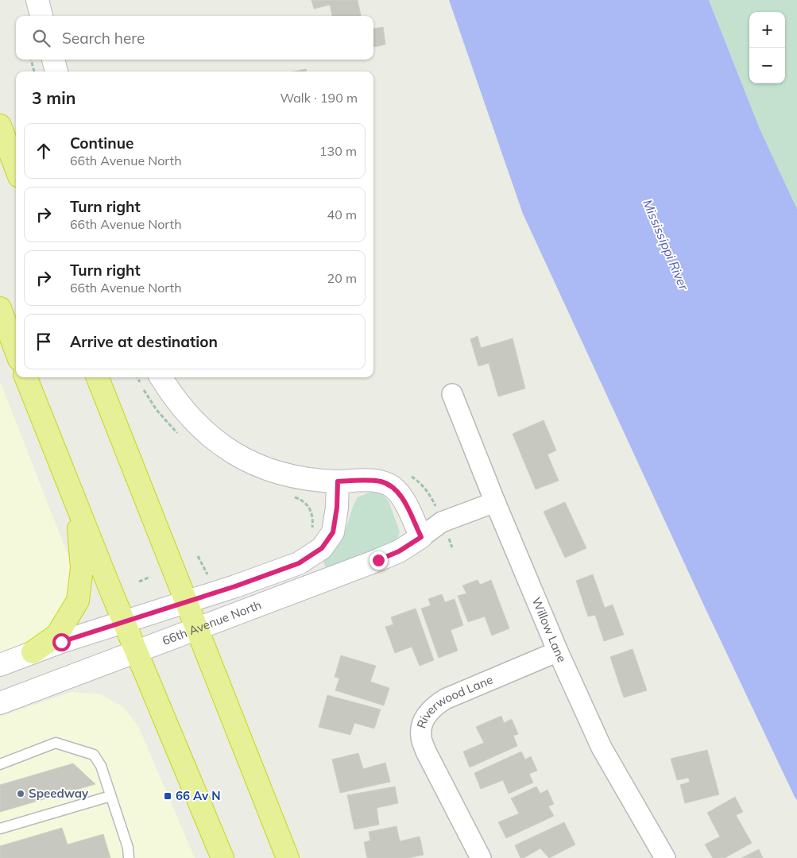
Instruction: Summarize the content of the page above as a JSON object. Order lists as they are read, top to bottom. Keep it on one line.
{"streets":{"street":["66th Avenue North","Willow Lane","Riverwood Lane"]},"crossings":[["66th Avenue North","Willow Lane"],["Willow Lane","Riverwood Lane"]],"water":["Mississippi River"],"places":{"other":["Speedway"],"transit":["66 Av N"]},"page":{"map_buttons":["+","−"],"search":"Search here","heading":["3 min","Walk · 190 m"],"list":[["Continue","66th Avenue North","130 m"],["Turn right","66th Avenue North","40 m"],["Turn right","66th Avenue North","20 m"],"Arrive at destination"]}}
